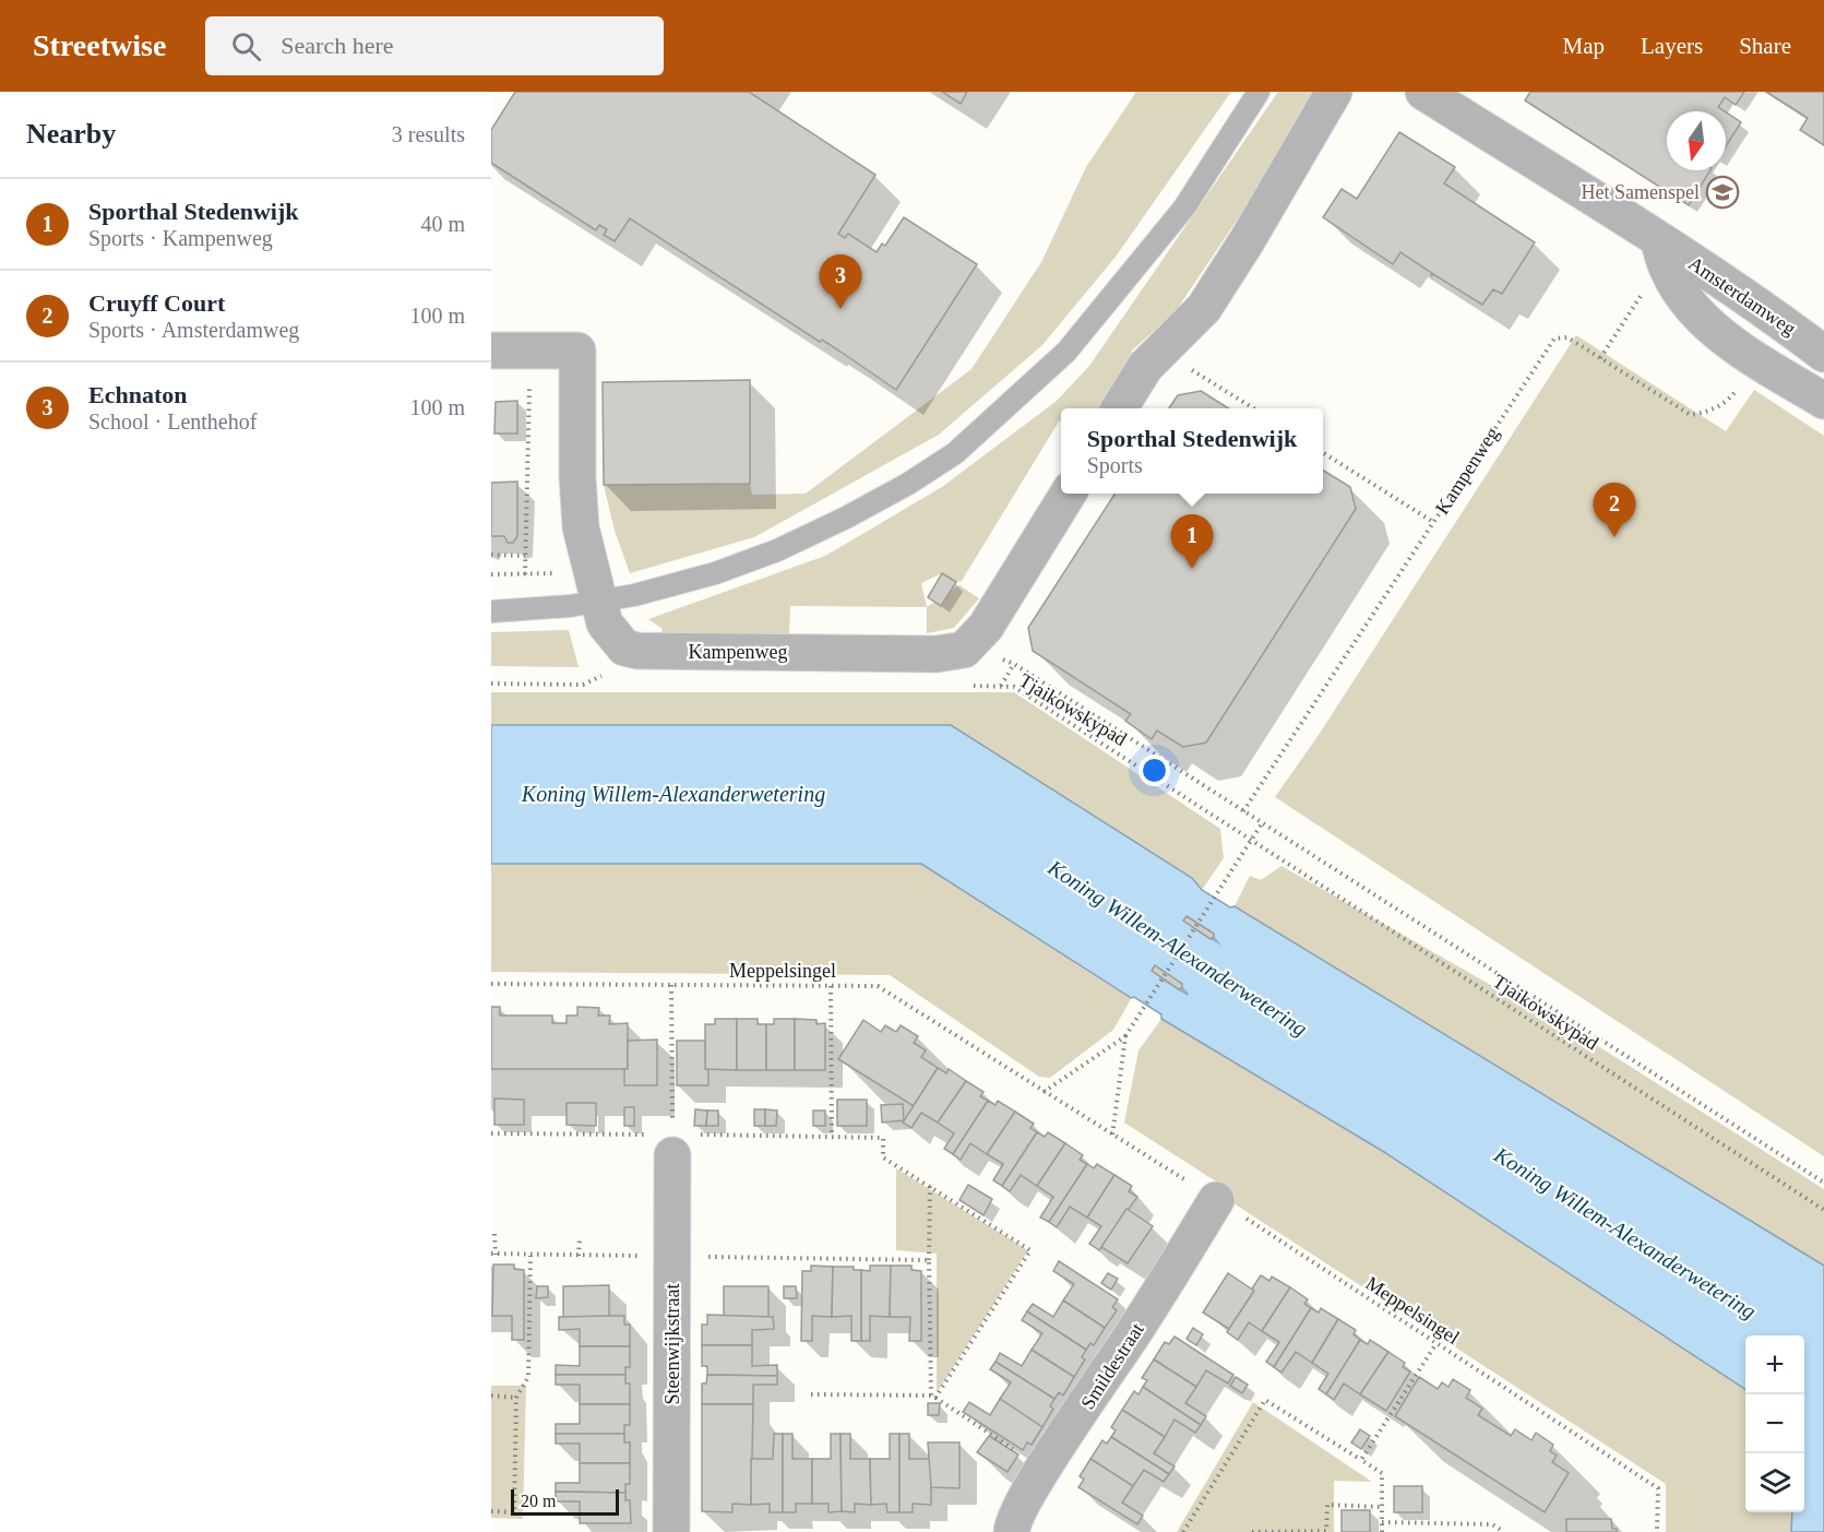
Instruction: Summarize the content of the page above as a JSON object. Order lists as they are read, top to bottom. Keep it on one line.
{"streets":{"street":["Amsterdamweg","Kampenweg","Steenwijkstraat","Smildestraat"],"path":["Tjaikowskypad","Meppelsingel"]},"crossings":[["Amsterdamweg","Kampenweg"],["Kampenweg","Tjaikowskypad"],["Meppelsingel","Smildestraat"]],"water":["Koning Willem-Alexanderwetering"],"places":{"school or university":["Het Samenspel"]},"scale_bar":"20 m","north":"bottom","page":{"header":"Streetwise","search":"Search here","nav":["Map","Layers","Share"],"heading":["Nearby","3 results"],"list":[{"mark":"1","name":"Sporthal Stedenwijk","note":"Sports · Kampenweg","value":"40 m"},{"mark":"2","name":"Cruyff Court","note":"Sports · Amsterdamweg","value":"100 m"},{"mark":"3","name":"Echnaton","note":"School · Lenthehof","value":"100 m"}],"pins":["3","2","1"],"popup":["Sporthal Stedenwijk","Sports"],"map_buttons":["+","−"],"scale":"20 m"}}
